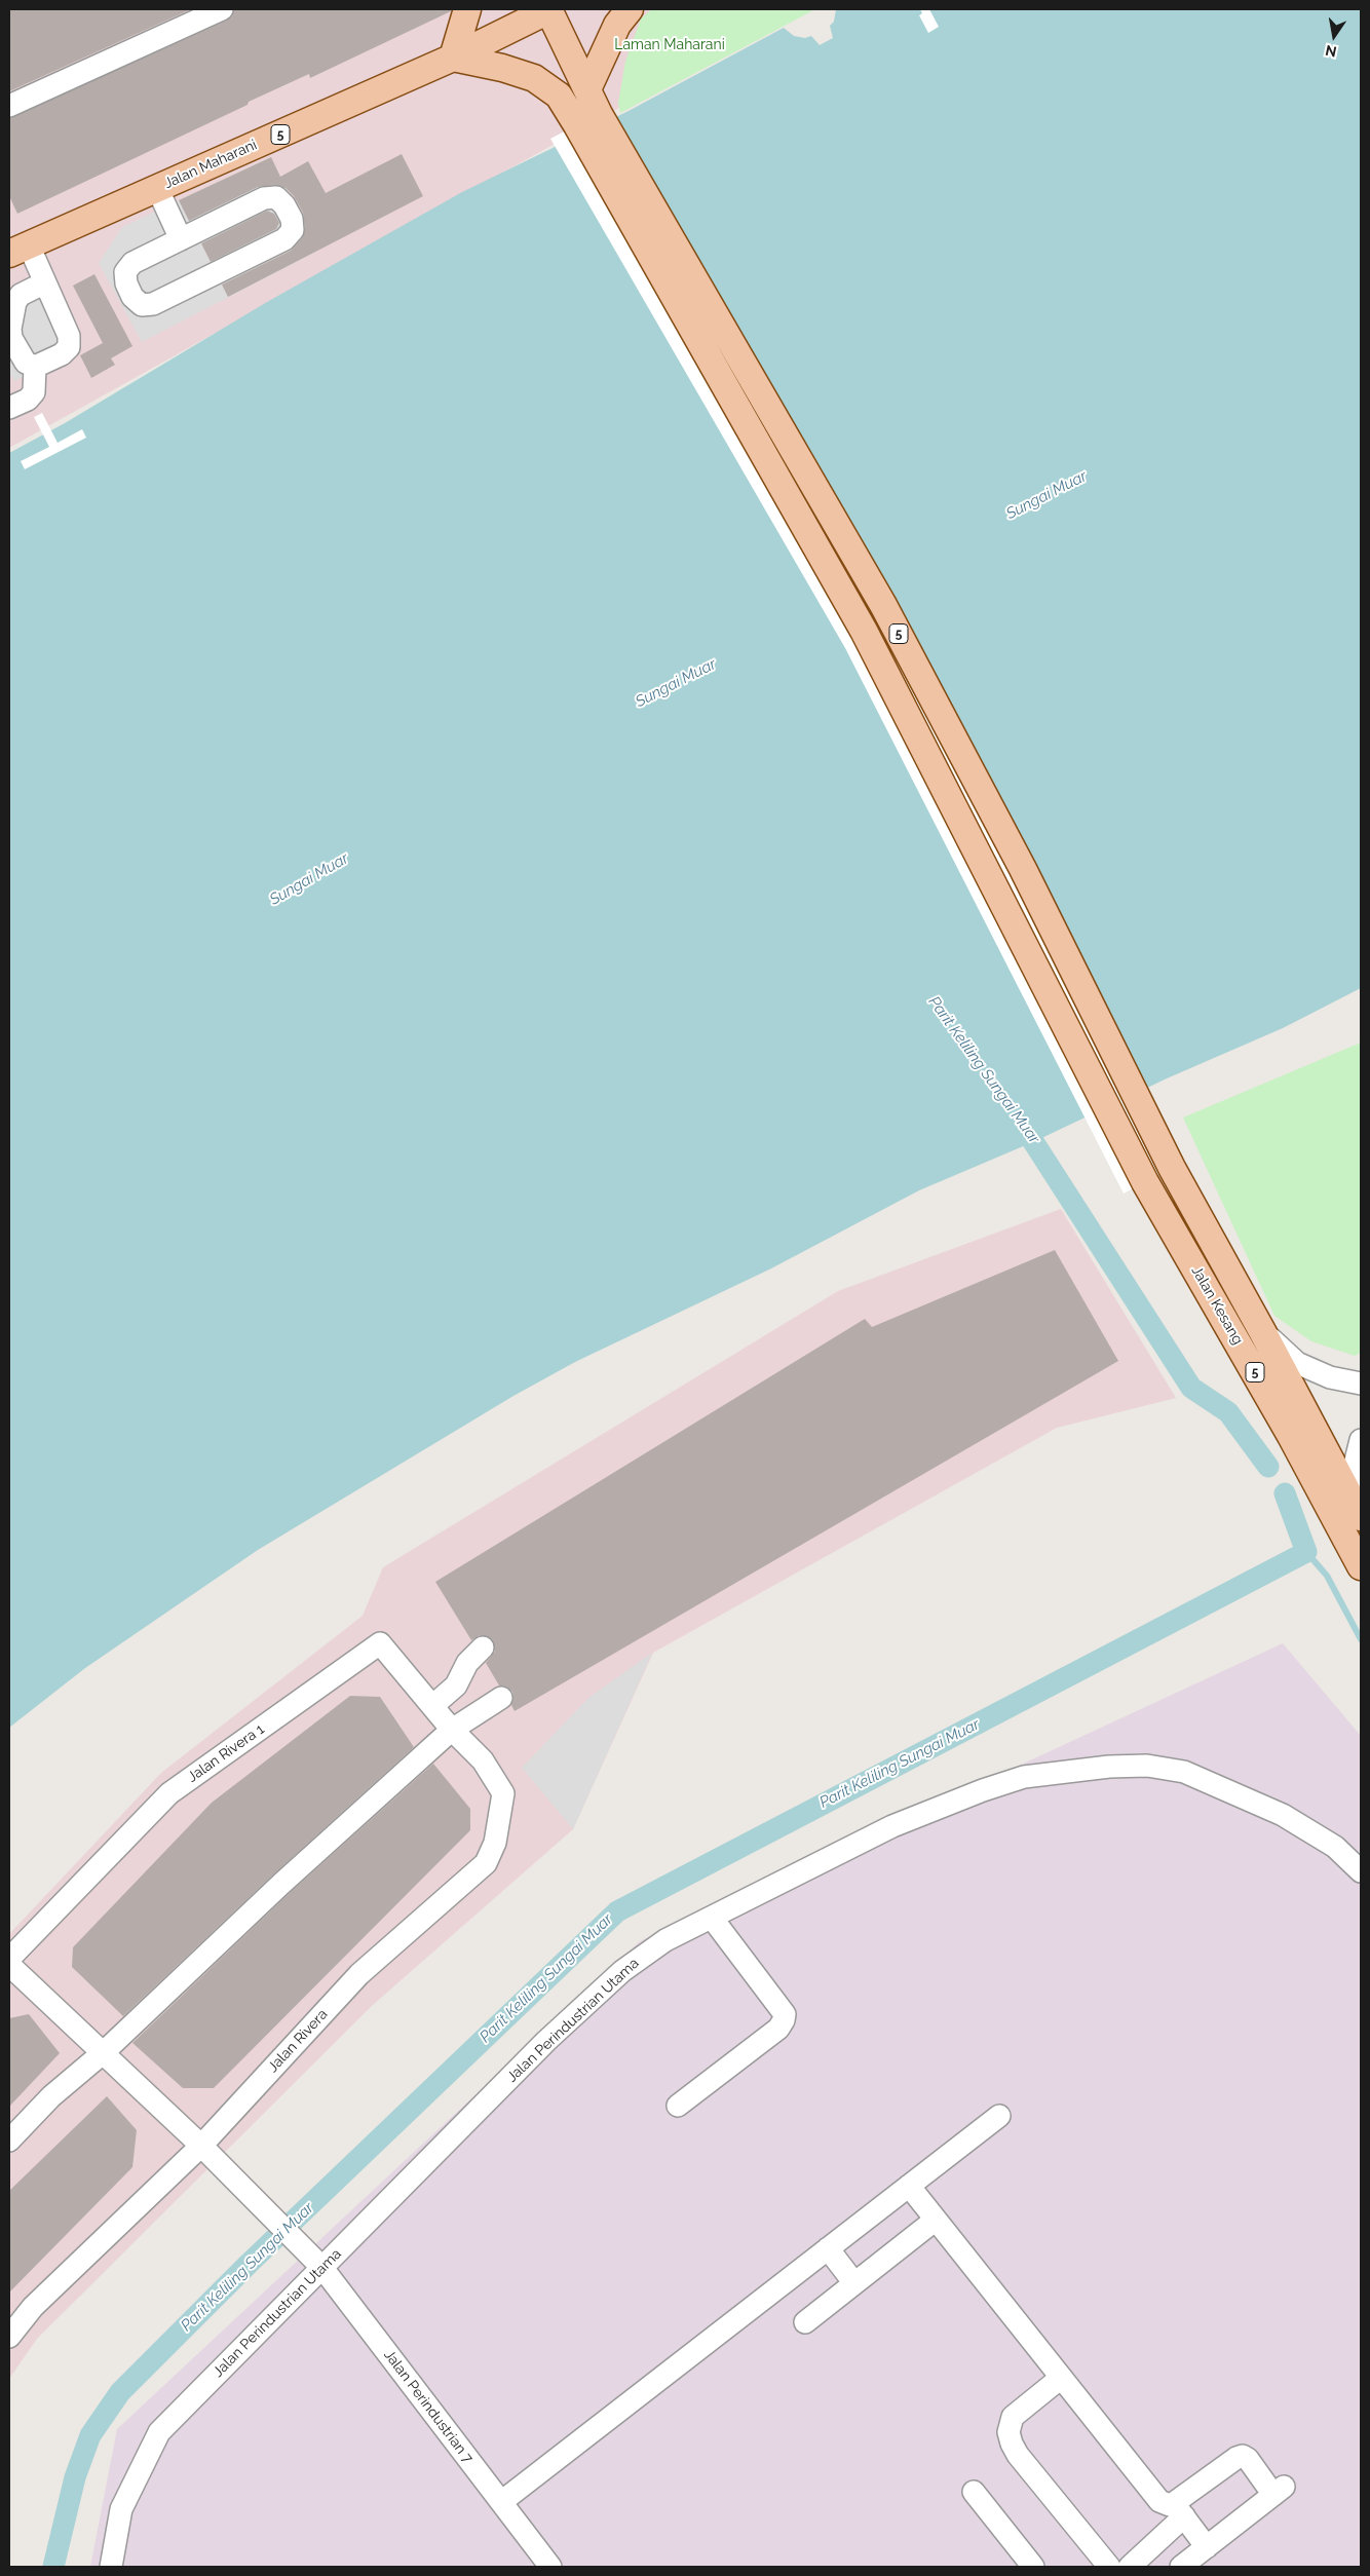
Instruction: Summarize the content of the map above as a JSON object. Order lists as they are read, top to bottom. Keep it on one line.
{"streets":{"main road":["5","Jalan Maharani","Jalan Kesang"],"street":["Jalan Rivera 1","Jalan Perindustrian Utama","Jalan Rivera","Jalan Perindustrian 7"]},"crossings":[["5","Jalan Maharani"],["5","Jalan Kesang"],["Jalan Rivera 1","Jalan Rivera"],["Jalan Perindustrian Utama","Jalan Perindustrian 7"],["Jalan Rivera","Jalan Perindustrian 7"]],"water":["Sungai Muar","Parit Keliling Sungai Muar"],"parks":["Laman Maharani"],"north":"bottom"}
